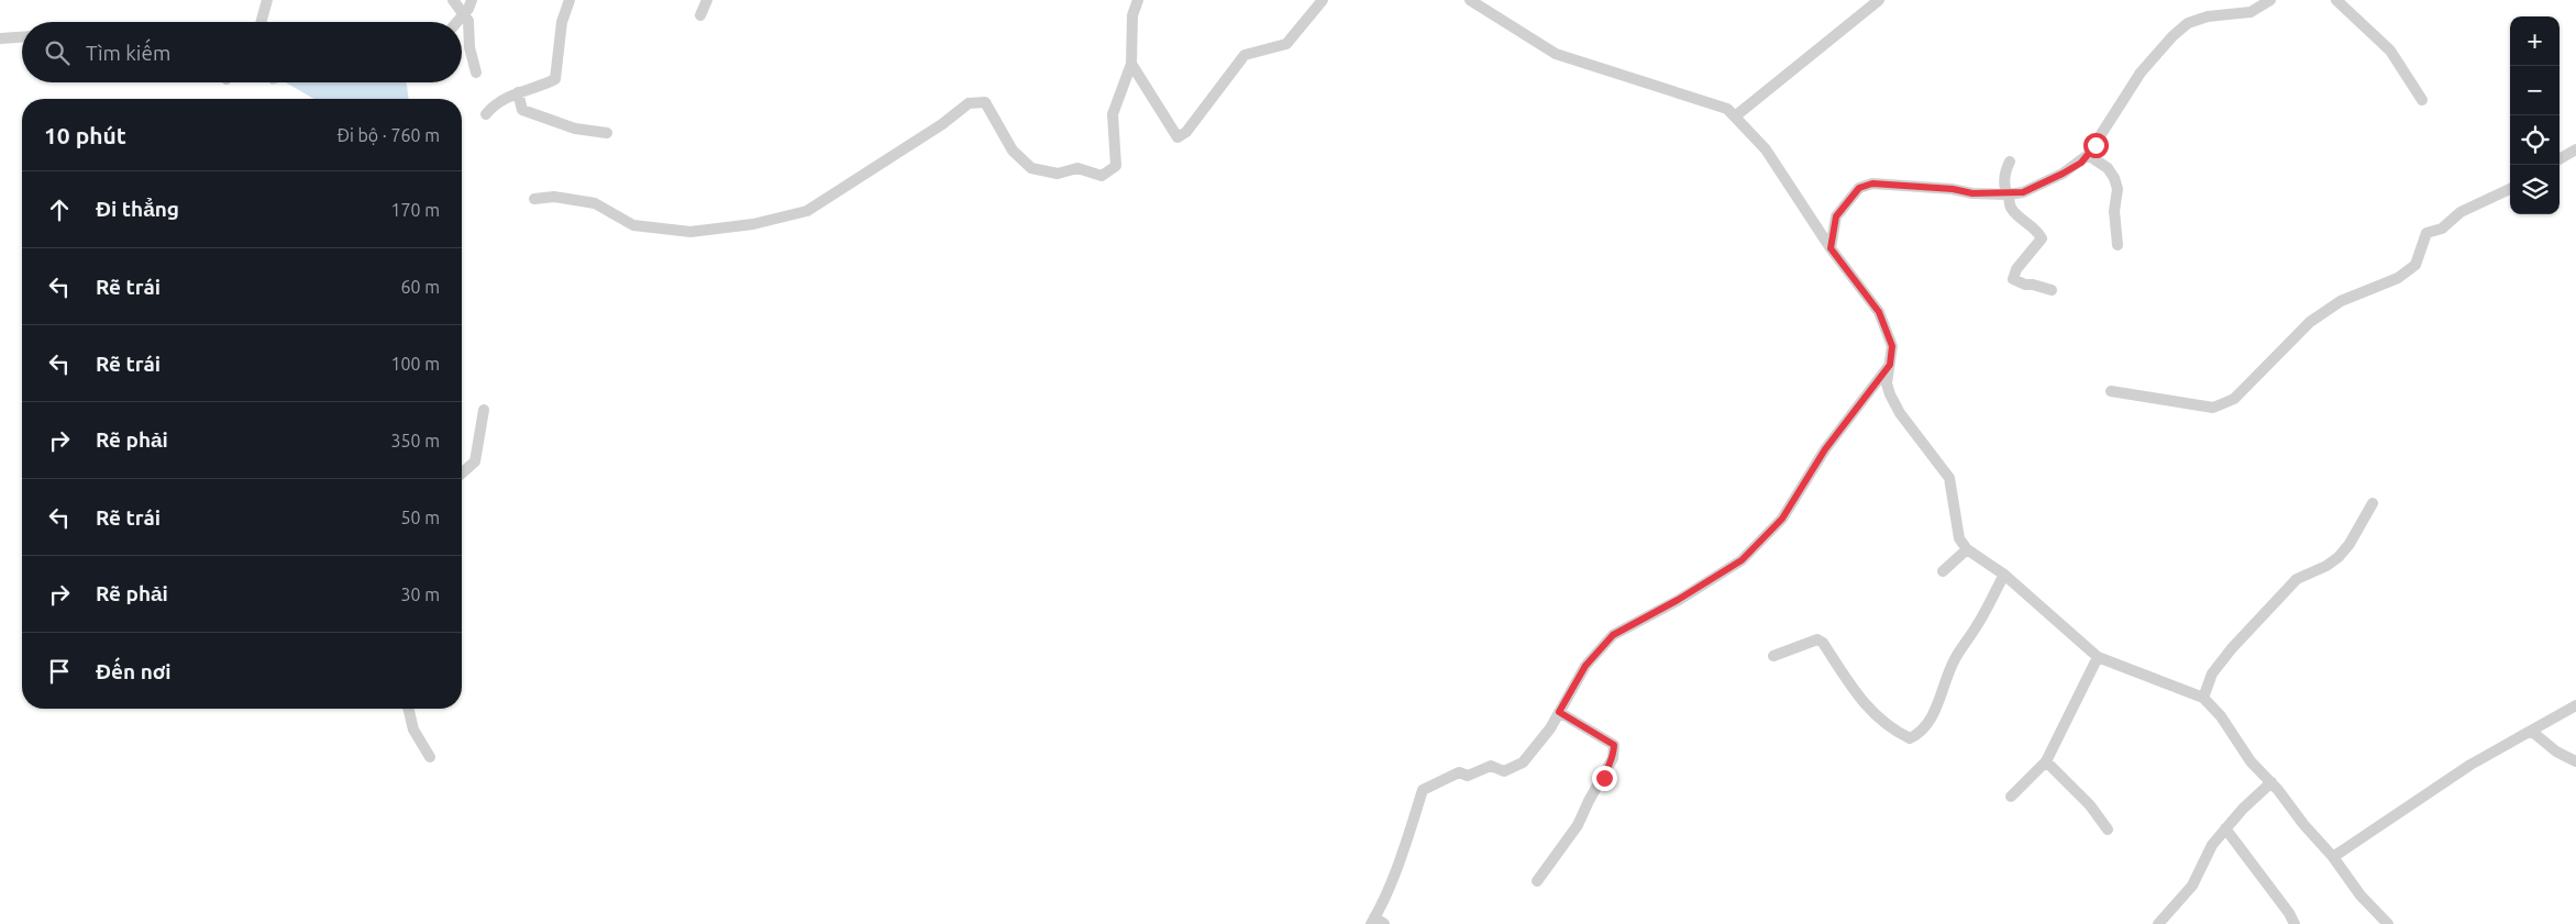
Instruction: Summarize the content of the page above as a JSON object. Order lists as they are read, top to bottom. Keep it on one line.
{"page":{"map_buttons":["+","−"],"search":"Tìm kiếm","heading":["10 phút","Đi bộ · 760 m"],"list":[["Đi thẳng","170 m"],["Rẽ trái","60 m"],["Rẽ trái","100 m"],["Rẽ phải","350 m"],["Rẽ trái","50 m"],["Rẽ phải","30 m"],"Đến nơi"]}}
